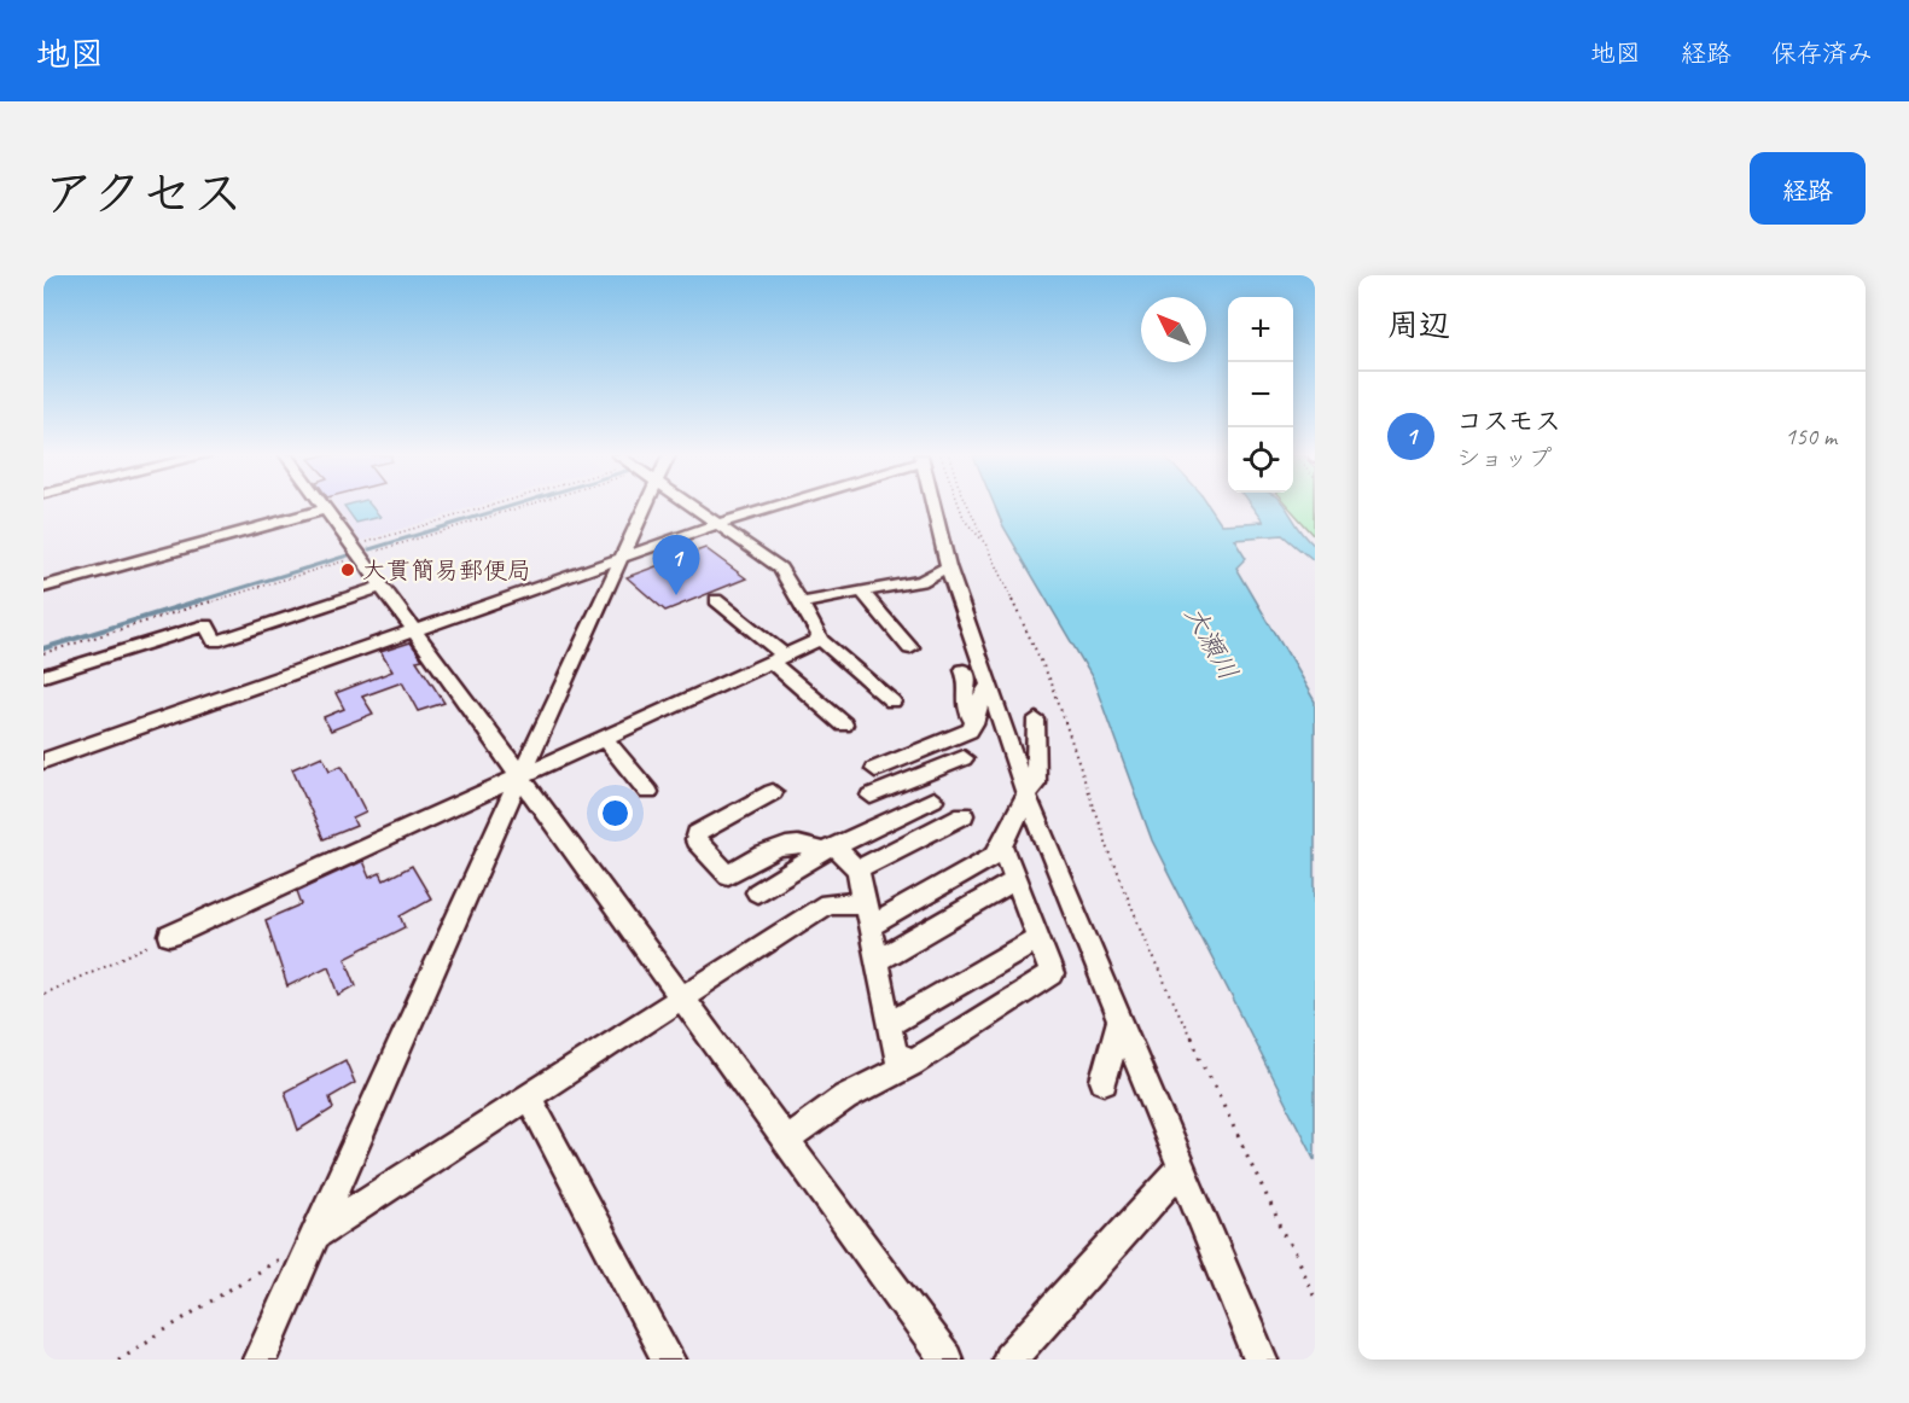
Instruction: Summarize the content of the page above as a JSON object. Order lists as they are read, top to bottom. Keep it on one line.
{"water":["大瀬川"],"places":["大貫簡易郵便局"],"north":"top left","page":{"header":"地図","nav":["地図","経路","保存済み"],"title":"アクセス","buttons":"経路","heading":"周辺","map_buttons":["+","−"],"list":[{"mark":"1","name":"コスモス","note":"ショップ","value":"150 m"}],"pins":"1"}}
